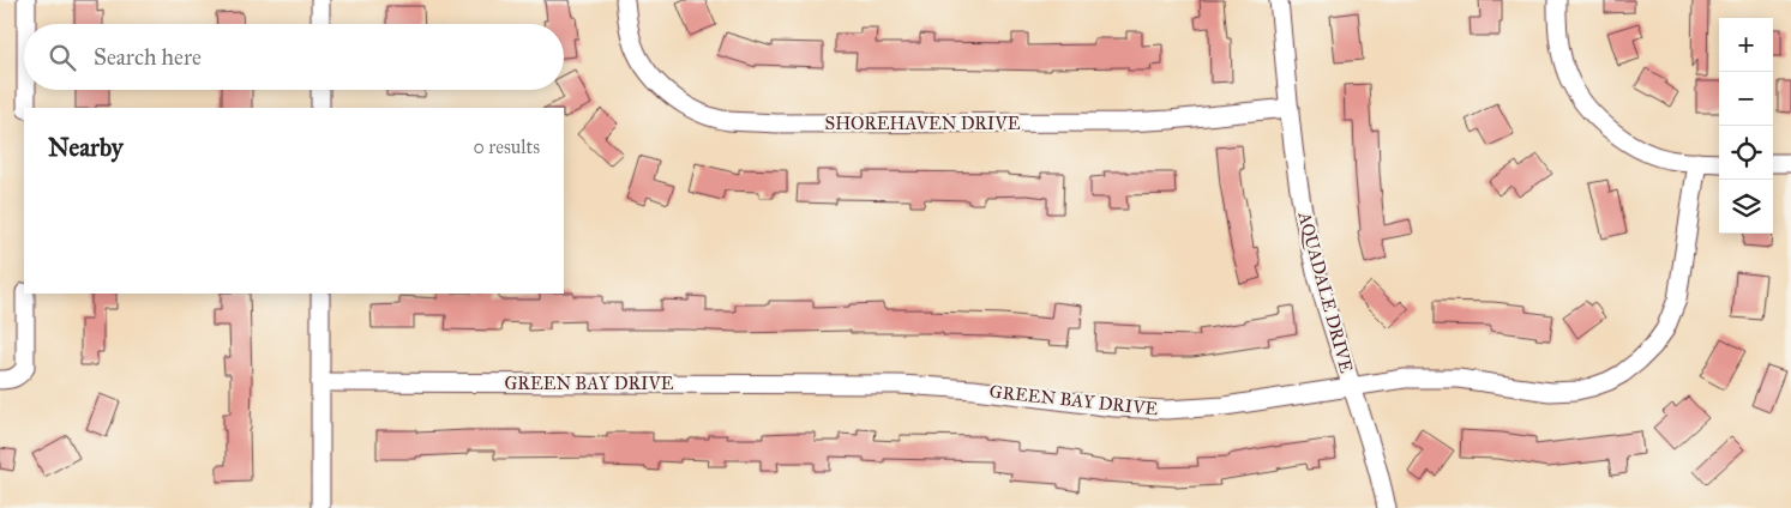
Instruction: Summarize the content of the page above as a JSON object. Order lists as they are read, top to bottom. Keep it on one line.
{"streets":{"street":["SHOREHAVEN DRIVE","AQUADALE DRIVE","GREEN BAY DRIVE"]},"crossings":[["SHOREHAVEN DRIVE","AQUADALE DRIVE"],["AQUADALE DRIVE","GREEN BAY DRIVE"]],"page":{"map_buttons":["+","−"],"search":"Search here","heading":["Nearby","0 results"]}}
